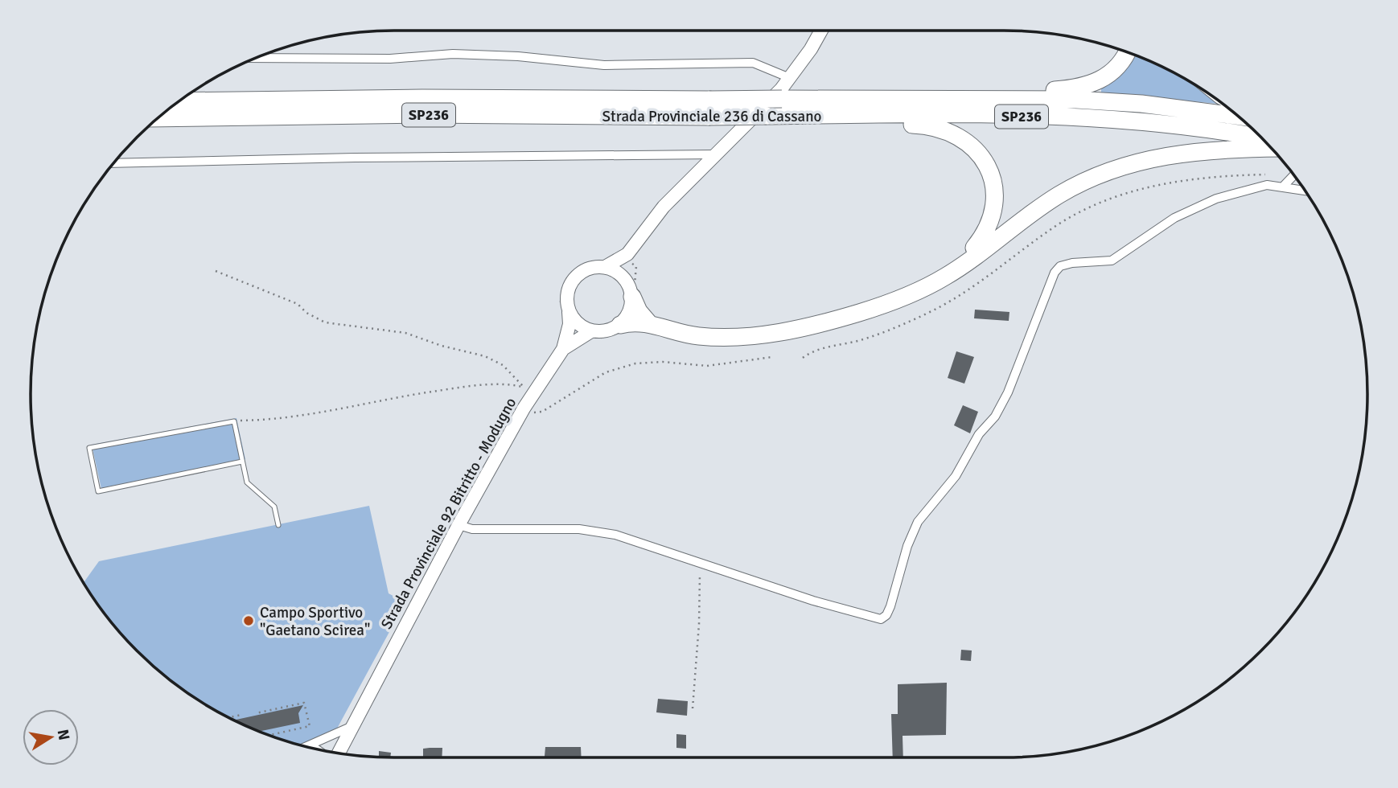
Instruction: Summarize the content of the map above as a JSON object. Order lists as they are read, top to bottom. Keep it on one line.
{"streets":{"highway":["SP236","Strada Provinciale 236 di Cassano"],"main road":["Strada Provinciale 92 Bitritto - Modugno"]},"places":["Campo Sportivo \"Gaetano Scirea\""],"north":"right"}
